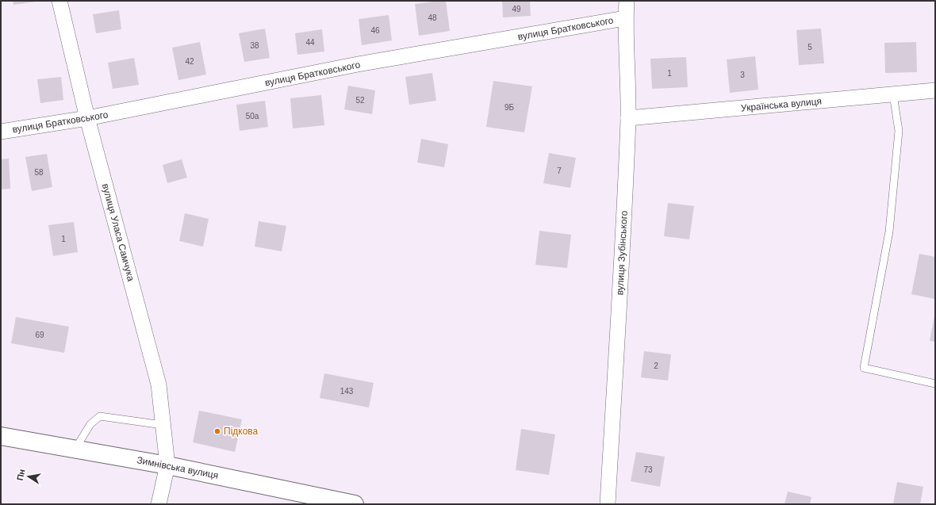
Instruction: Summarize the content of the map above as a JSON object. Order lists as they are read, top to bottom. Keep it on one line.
{"streets":{"main road":["Зимнівська вулиця"],"street":["вулиця Братковського","Українська вулиця","вулиця Уласа Самчука","вулиця Зубінського"]},"crossings":[["вулиця Братковського","вулиця Уласа Самчука"],["вулиця Братковського","вулиця Зубінського"],["Українська вулиця","вулиця Зубінського"],["вулиця Уласа Самчука","Зимнівська вулиця"]],"places":["Підкова"],"house_numbers":["49","48","46","44","38","5","42","1","3","52","9Б","50а","7","58","1","69","2","143","73"],"north":"left"}
